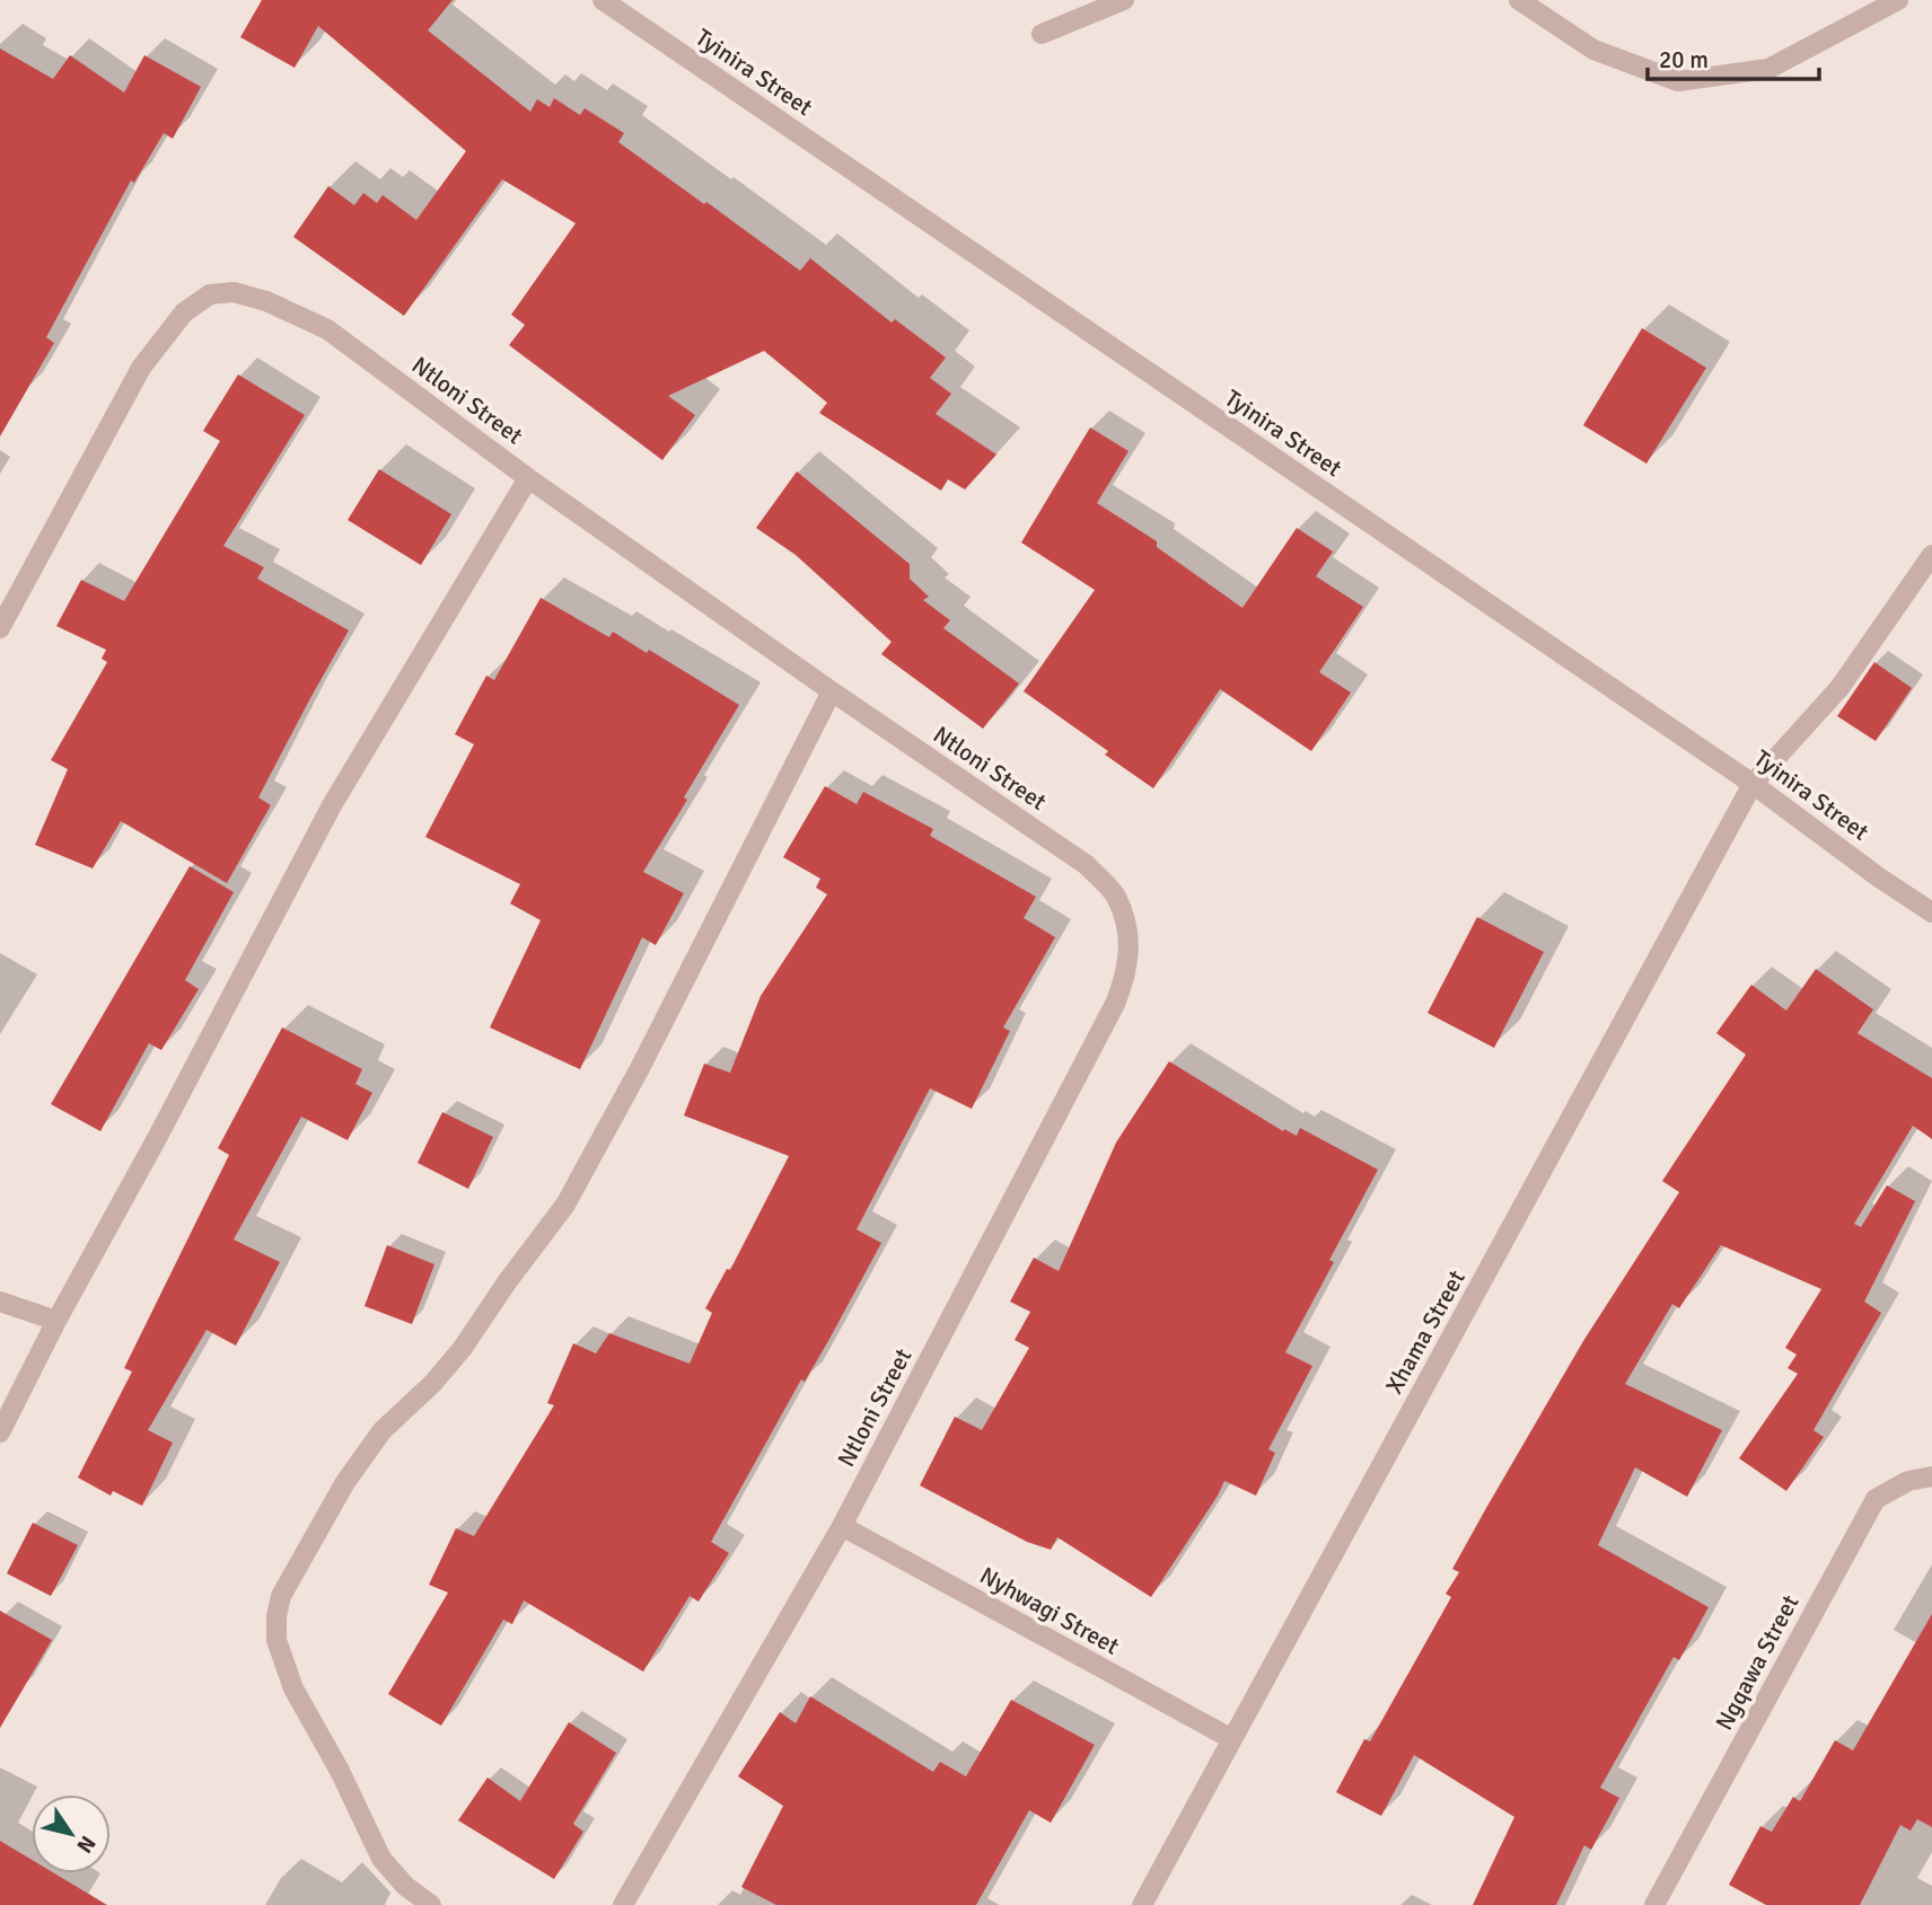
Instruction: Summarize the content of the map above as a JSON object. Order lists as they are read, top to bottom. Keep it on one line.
{"streets":{"street":["Tyinira Street","Ntloni Street","Xhama Street","Nyhwagi Street","Ngqawa Street"]},"crossings":[["Tyinira Street","Xhama Street"],["Ntloni Street","Nyhwagi Street"],["Xhama Street","Nyhwagi Street"]],"scale_bar":"20 m","north":"bottom right"}
